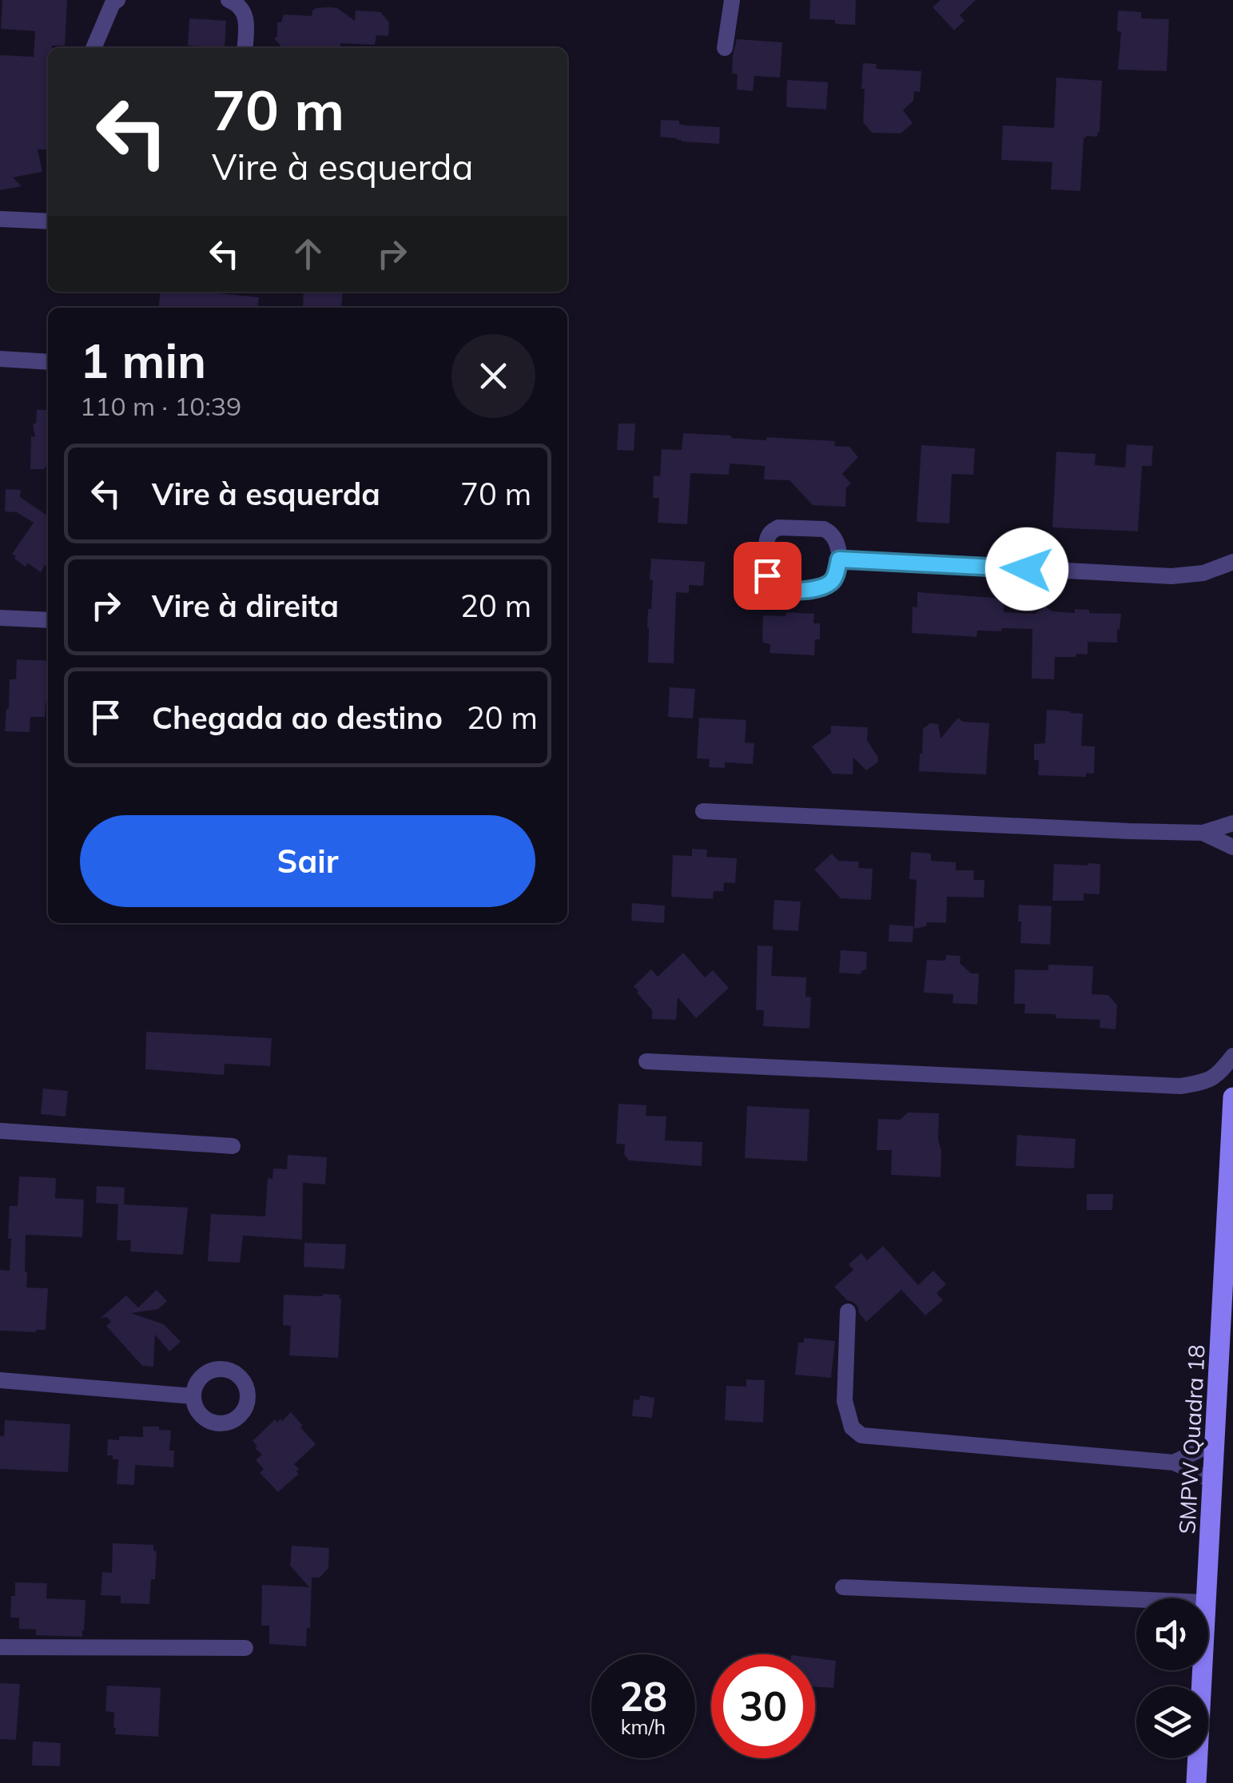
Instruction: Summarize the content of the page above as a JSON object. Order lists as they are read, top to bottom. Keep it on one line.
{"streets":{"street":["SMPW Quadra 18"]},"page":{"turn":["70 m","Vire à esquerda"],"heading":["1 min","110 m · 10:39"],"list":[{"name":"Vire à esquerda","value":"70 m"},{"name":"Vire à direita","value":"20 m"},{"name":"Chegada ao destino","value":"20 m"}],"buttons":"Sair","speed":"28 km/h","limit":"30"}}
